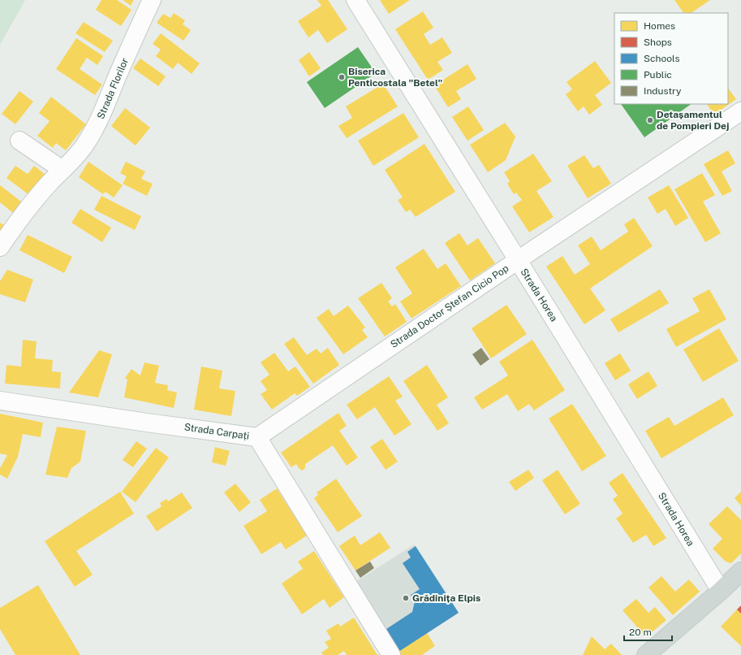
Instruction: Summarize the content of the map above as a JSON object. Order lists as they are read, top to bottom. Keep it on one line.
{"streets":{"street":["Strada Florilor","Strada Horea","Strada Doctor Ștefan Cicio Pop","Strada Carpați"]},"crossings":[["Strada Horea","Strada Doctor Ștefan Cicio Pop"],["Strada Doctor Ștefan Cicio Pop","Strada Carpați"]],"places":["Biserica Penticostala \"Betel\"","Detașamentul de Pompieri Dej","Grădinița Elpis"],"legend":["Homes","Shops","Schools","Public","Industry"],"scale_bar":"20 m"}
